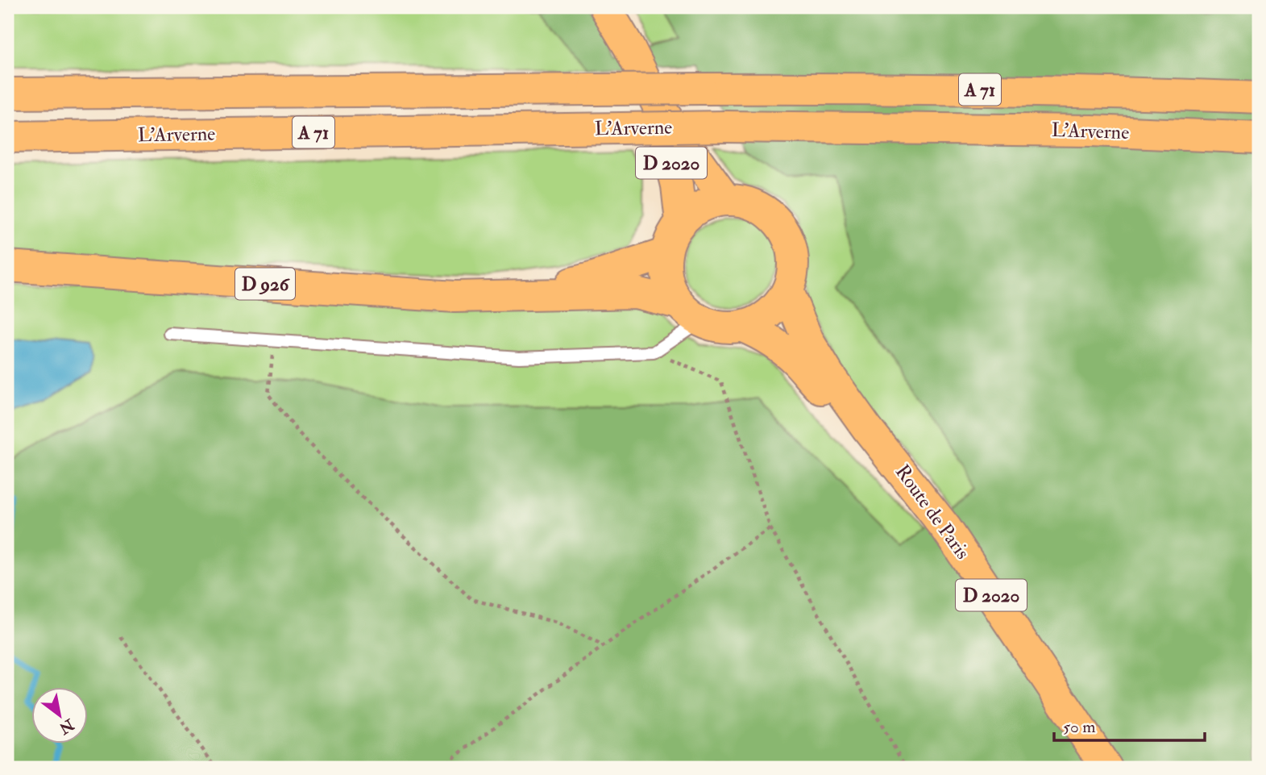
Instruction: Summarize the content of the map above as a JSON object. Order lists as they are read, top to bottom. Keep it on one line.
{"streets":{"main road":["A 71","L'Arverne","D 2020","D 926","Route de Paris"]},"crossings":[["D 2020","D 926"],["D 2020","Route de Paris"]],"scale_bar":"50 m","north":"bottom right"}
